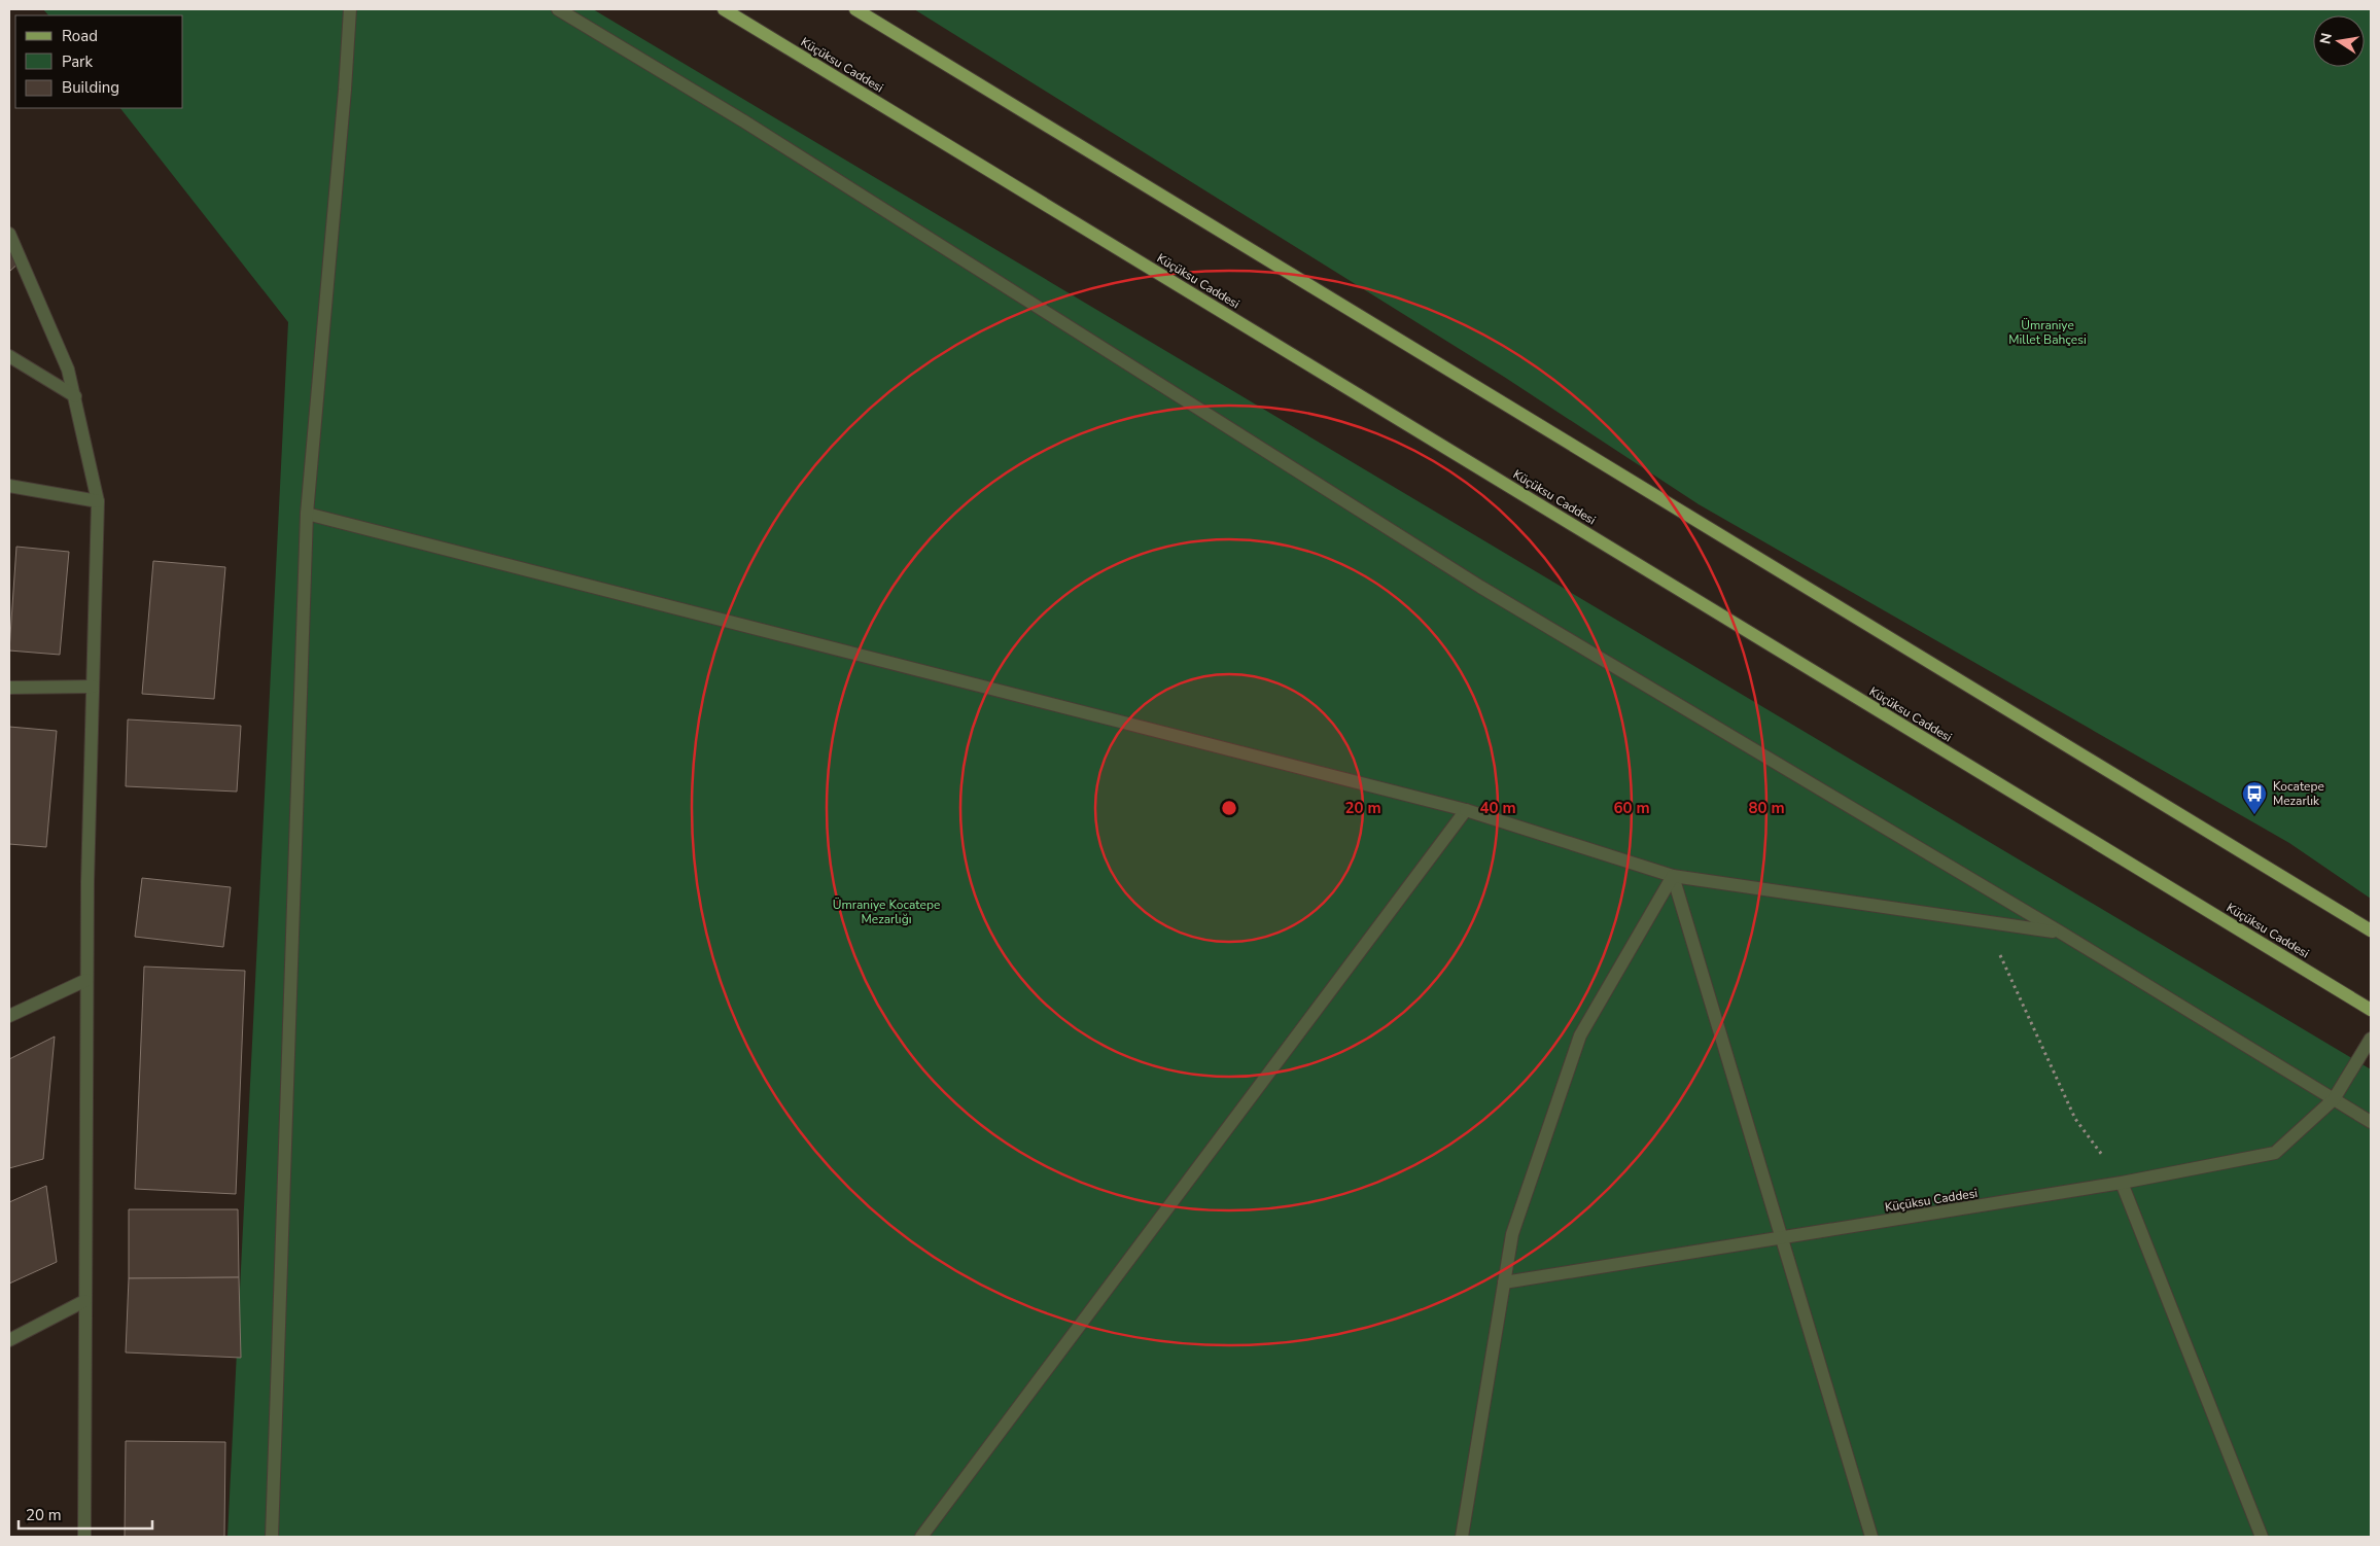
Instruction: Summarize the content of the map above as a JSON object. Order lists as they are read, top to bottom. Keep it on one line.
{"streets":{"main road":["Küçüksu Caddesi"]},"parks":["Ümraniye Millet Bahçesi","Ümraniye Kocatepe Mezarlığı"],"places":{"bus stop":["Kocatepe Mezarlık"]},"legend":["Road","Park","Building"],"scale_bar":"20 m","north":"left","rings":["20 m","40 m","60 m","80 m"]}
